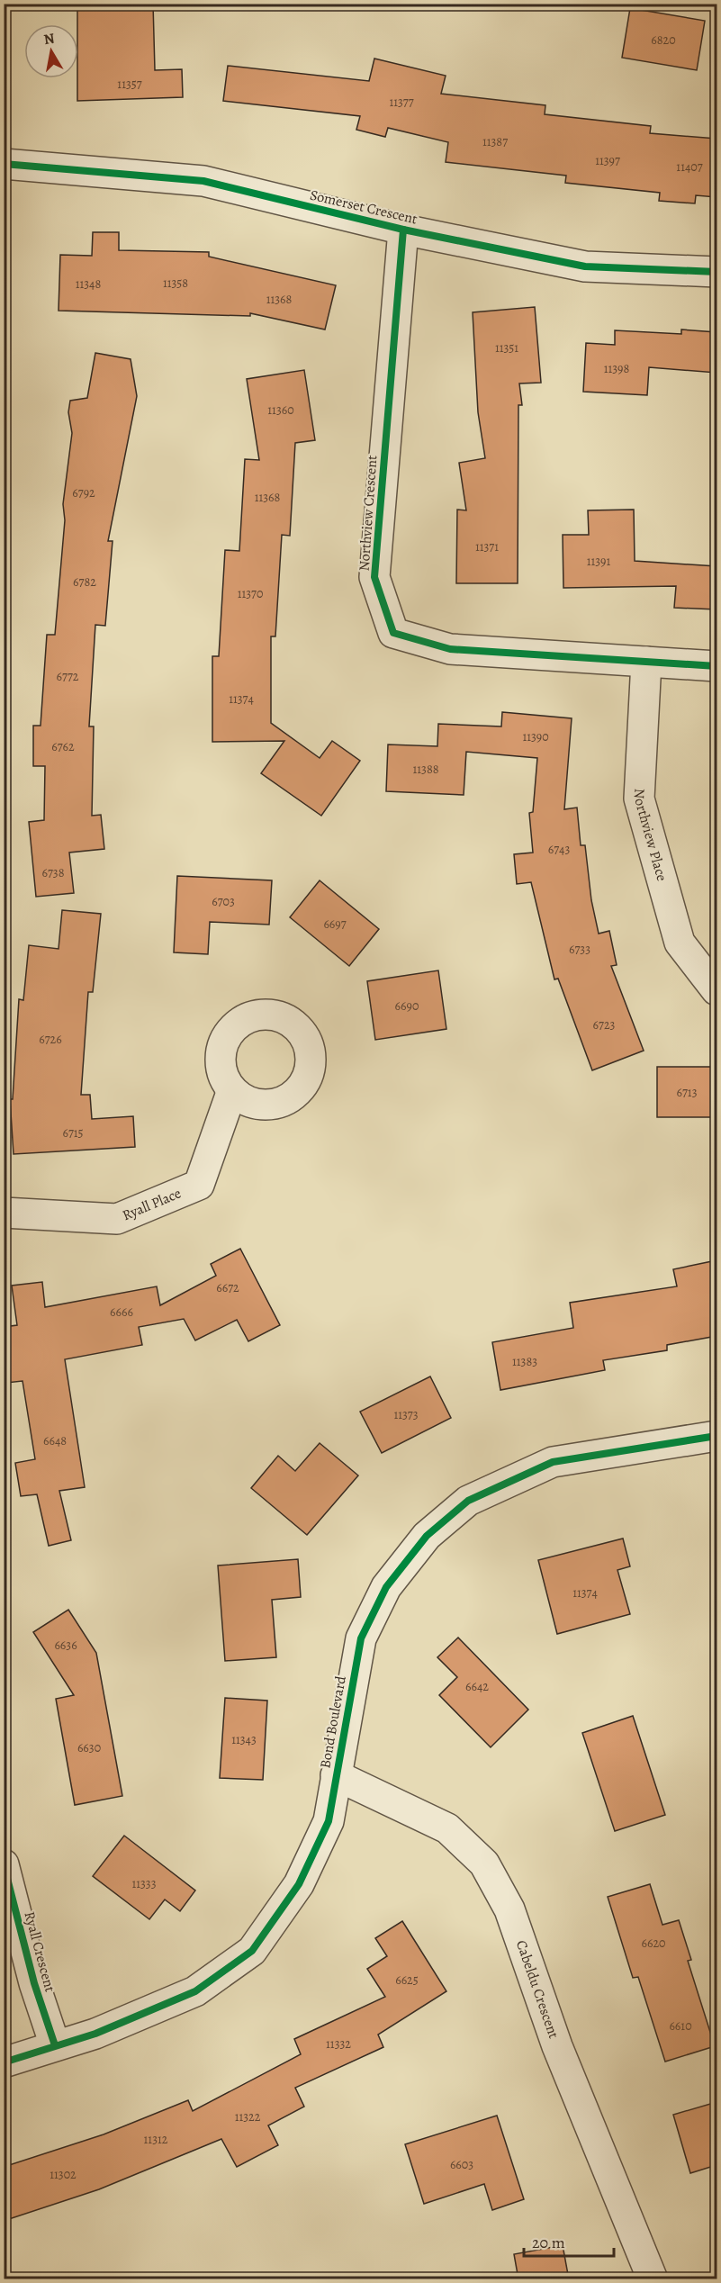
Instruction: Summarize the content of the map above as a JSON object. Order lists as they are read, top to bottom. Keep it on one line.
{"streets":{"street":["Somerset Crescent","Northview Crescent","Northview Place","Ryall Place","Bond Boulevard","Ryall Crescent","Cabeldu Crescent"]},"crossings":[["Somerset Crescent","Northview Crescent"],["Northview Crescent","Northview Place"],["Bond Boulevard","Ryall Crescent"],["Bond Boulevard","Cabeldu Crescent"]],"house_numbers":["6820","11357","11377","11387","11397","11407","11358","11348","11368","11351","11398","11360","6792","11368","11371","11391","6782","11370","6772","11374","11390","6762","11388","6743","6738","6703","6697","6733","6690","6723","6726","6713","6715","6672","6666","11383","11373","6648","11374","6636","6642","11343","6630","11333","6620","6625","6610","11332","11322","11312","6603","11302"],"scale_bar":"20 m","north":"top"}
